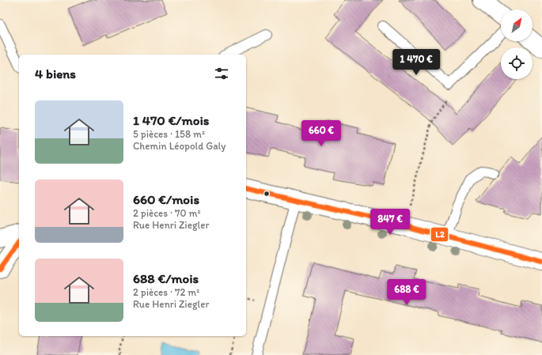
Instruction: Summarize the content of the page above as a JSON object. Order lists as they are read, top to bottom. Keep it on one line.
{"lines":["transit line L2"],"north":"top right","page":{"price":["1 470 €","660 €","847 €","688 €"],"heading":"4 biens","list":[{"name":"1 470 €/mois","note":"5 pièces · 158 m² · Chemin Léopold Galy"},{"name":"660 €/mois","note":"2 pièces · 70 m² · Rue Henri Ziegler"},{"name":"688 €/mois","note":"2 pièces · 72 m² · Rue Henri Ziegler"}]}}
